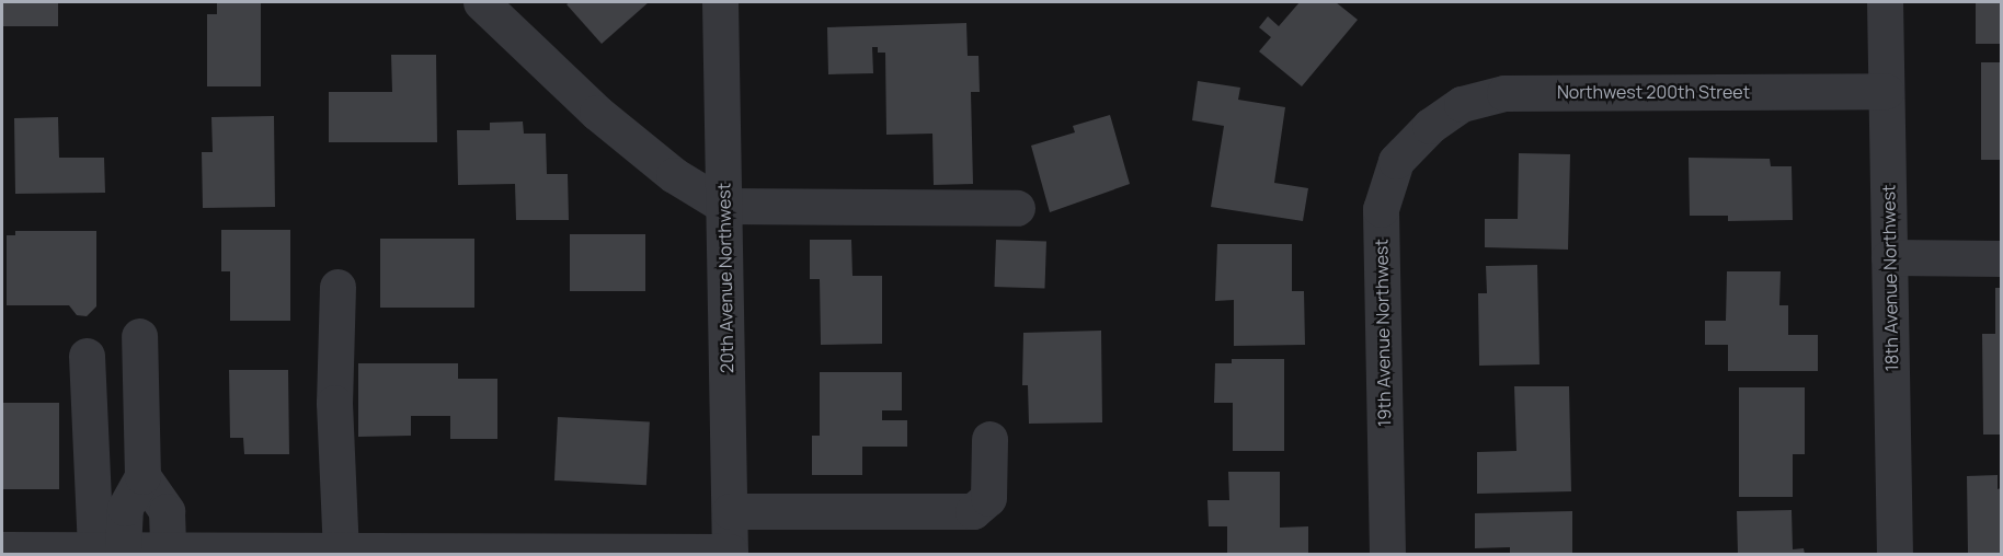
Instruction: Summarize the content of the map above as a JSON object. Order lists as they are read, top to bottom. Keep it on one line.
{"streets":{"street":["Northwest 200th Street","20th Avenue Northwest","18th Avenue Northwest","19th Avenue Northwest"]},"crossings":[["Northwest 200th Street","18th Avenue Northwest"],["Northwest 200th Street","19th Avenue Northwest"]]}
